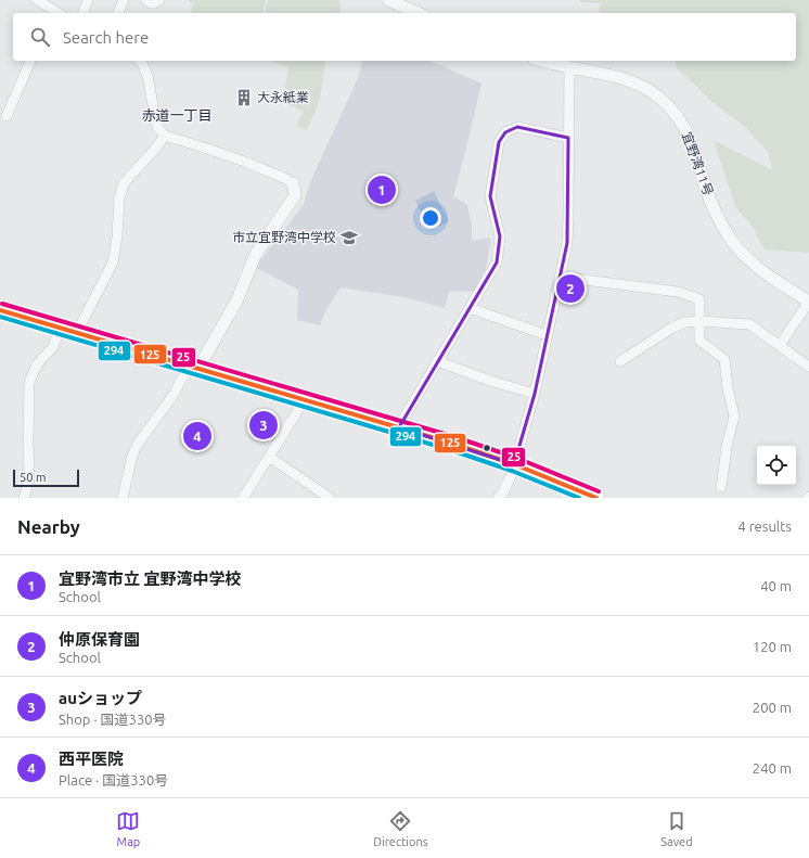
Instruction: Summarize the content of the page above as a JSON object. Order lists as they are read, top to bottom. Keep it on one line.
{"streets":{"street":["宜野湾11号"]},"districts":["赤道一丁目"],"places":{"building":["大永紙業"],"school or university":["市立宜野湾中学校"]},"lines":["transit line 25","transit line 125","transit line 294"],"scale_bar":"50 m","page":{"search":"Search here","pins":["1","2","3","4"],"scale":"50 m","heading":["Nearby","4 results"],"list":[{"mark":"1","name":"宜野湾市立 宜野湾中学校","note":"School","value":"40 m"},{"mark":"2","name":"仲原保育園","note":"School","value":"120 m"},{"mark":"3","name":"auショップ","note":"Shop · 国道330号","value":"200 m"},{"mark":"4","name":"西平医院","note":"Place · 国道330号","value":"240 m"}],"nav":["Map","Directions","Saved"]}}
